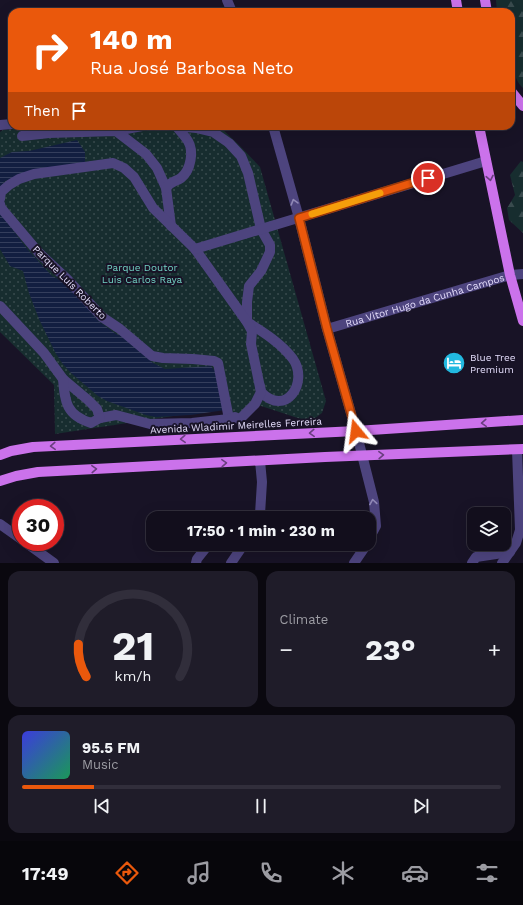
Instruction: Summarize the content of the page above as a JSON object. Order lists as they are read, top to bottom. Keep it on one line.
{"streets":{"main road":["Avenida Wladimir Meirelles Ferreira"],"street":["Parque Luis Roberto","Rua Vitor Hugo da Cunha Campos"]},"parks":["Parque Doutor Luis Carlos Raya"],"places":{"hotel":["Blue Tree Premium"]},"page":{"turn":["140 m","Rua José Barbosa Neto"],"then":"Then","limit":"30","trip":"17:50 · 1 min · 230 m","tile":"Climate","heat":["−","23°","+"],"song":["95.5 FM","Music"],"tabs":"17:49","gauge":["21","km/h"]}}
